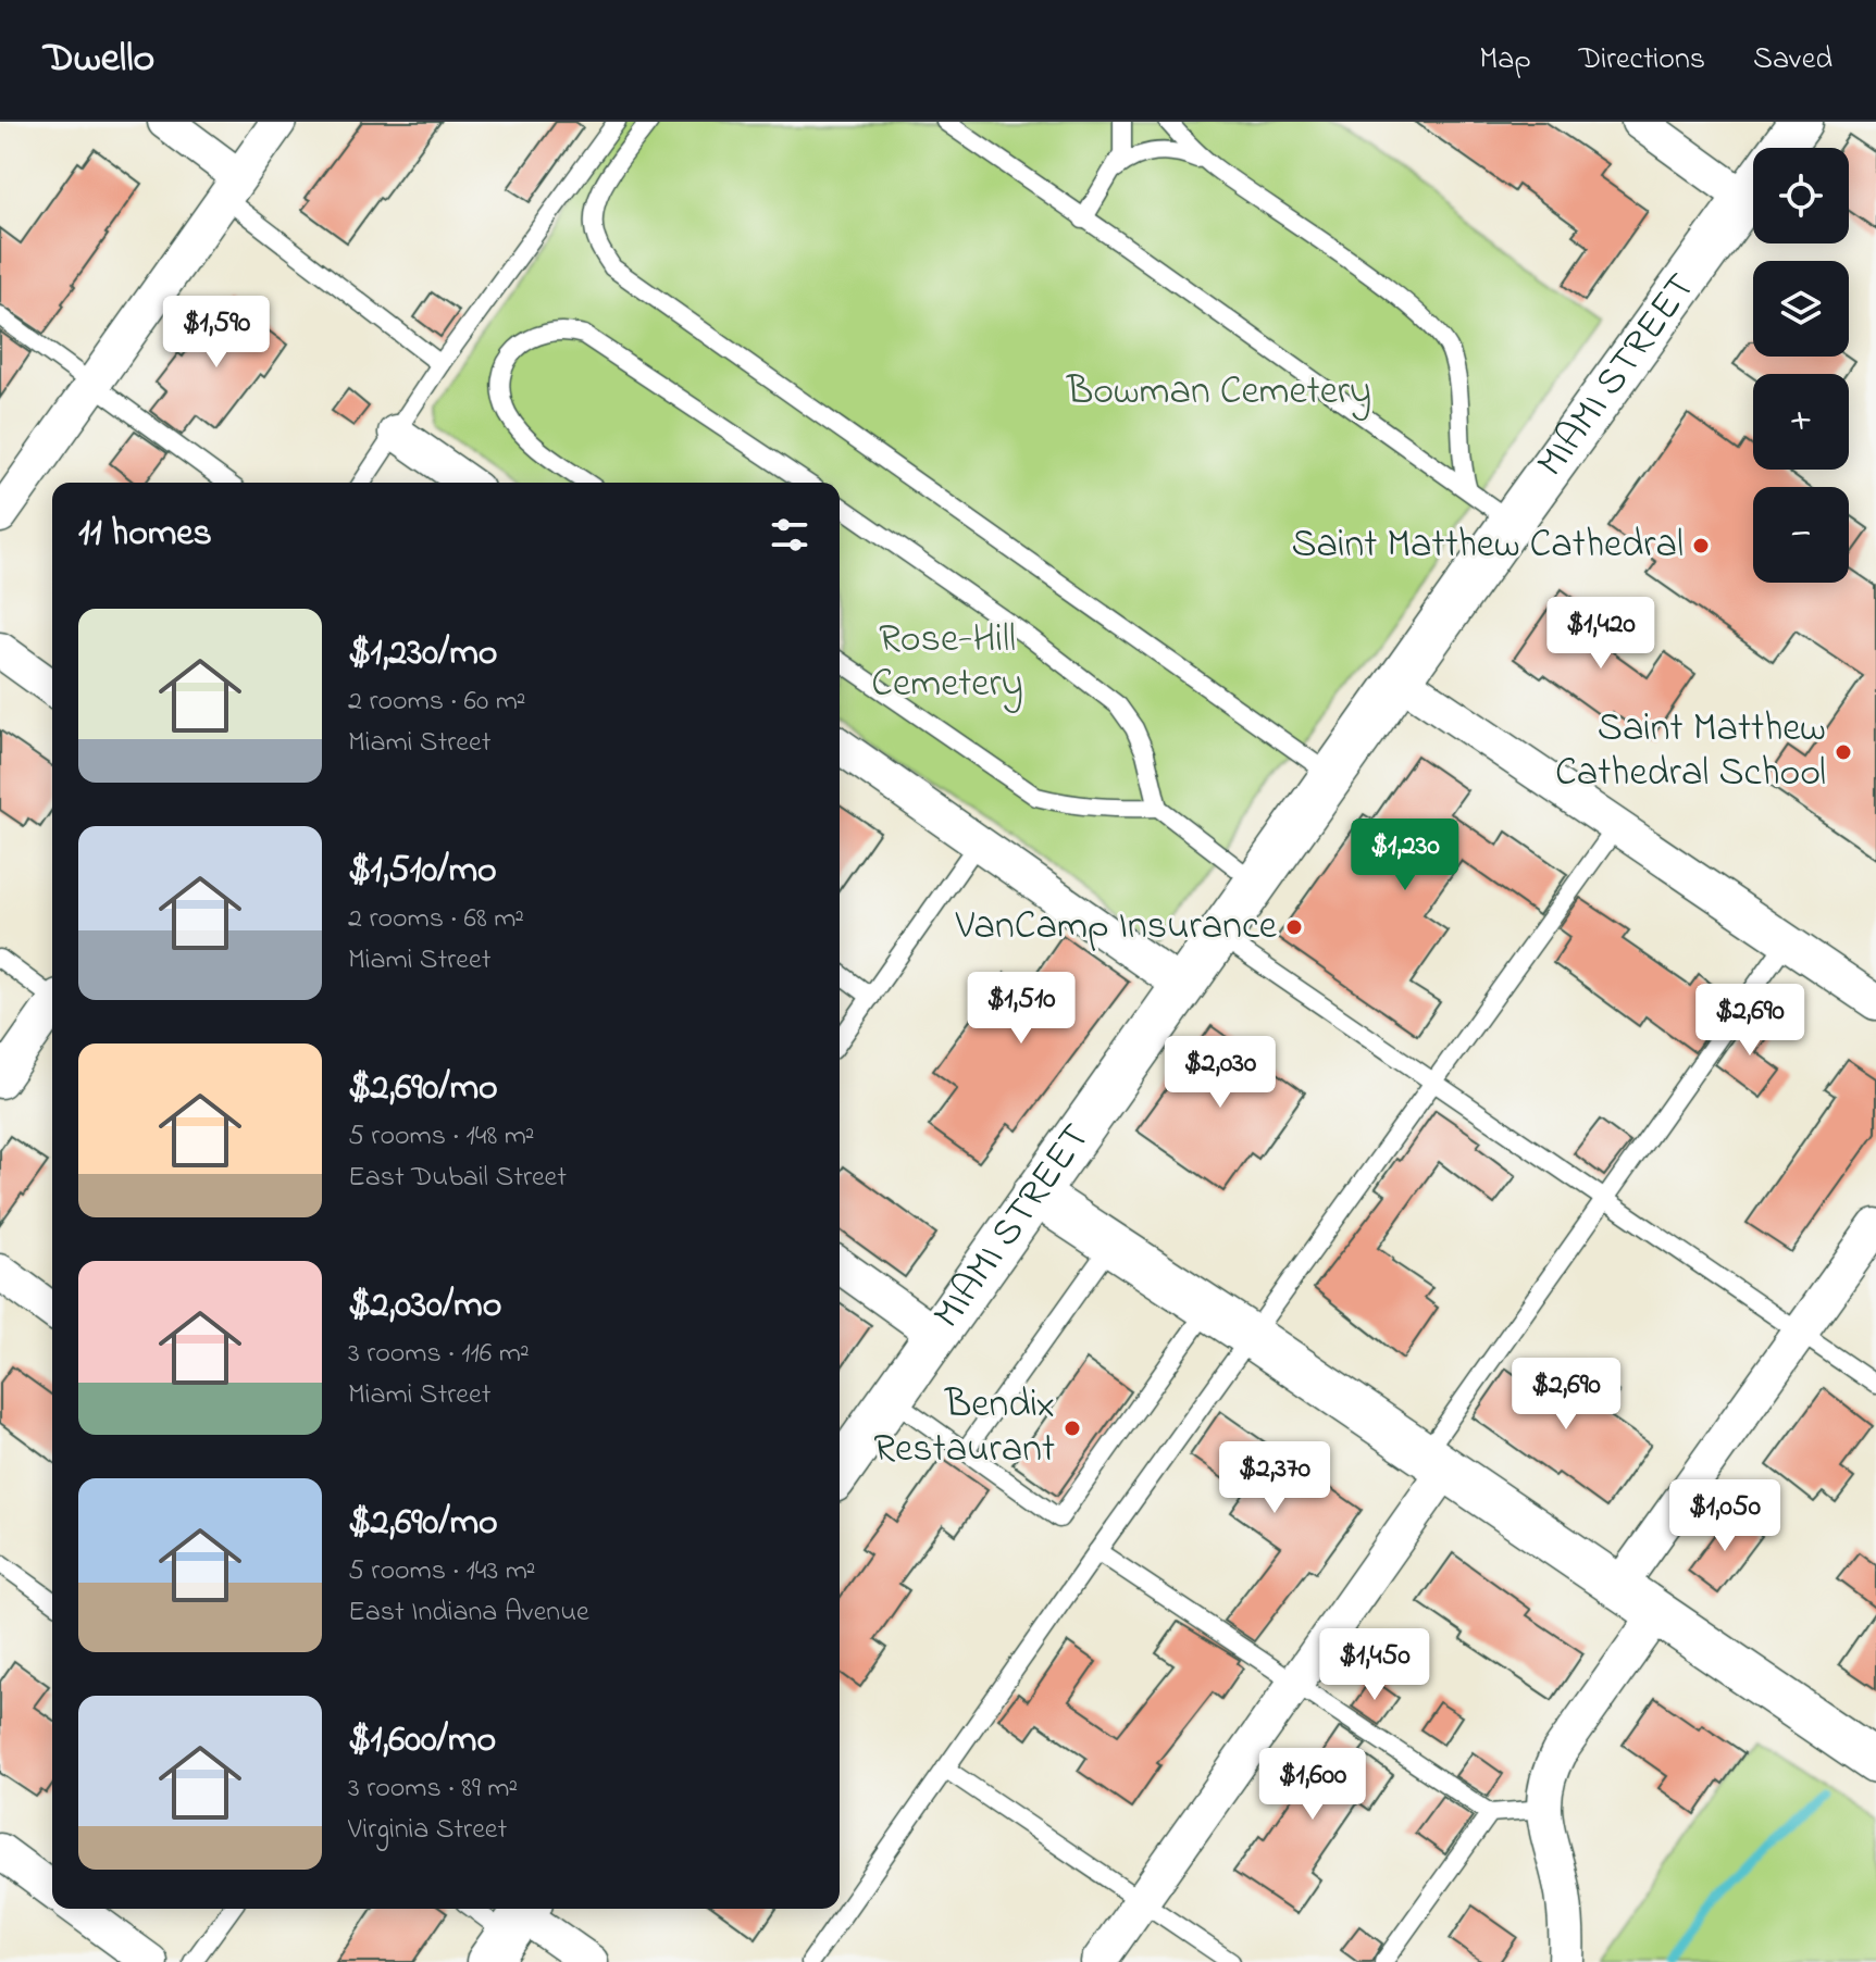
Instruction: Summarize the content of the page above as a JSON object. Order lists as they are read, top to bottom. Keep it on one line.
{"streets":{"street":["MIAMI STREET"]},"parks":["Bowman Cemetery","Rose-Hill Cemetery"],"places":["Saint Matthew Cathedral","Saint Matthew Cathedral School","VanCamp Insurance","Bendix Restaurant"],"page":{"header":"Dwello","nav":["Map","Directions","Saved"],"map_buttons":["+","−"],"price":["$1,590","$1,420","$1,230","$1,510","$2,690","$2,030","$2,690","$2,370","$1,050","$1,450","$1,600"],"heading":"11 homes","list":[{"name":"$1,230/mo","note":"2 rooms · 60 m² · Miami Street"},{"name":"$1,510/mo","note":"2 rooms · 68 m² · Miami Street"},{"name":"$2,690/mo","note":"5 rooms · 148 m² · East Dubail Street"},{"name":"$2,030/mo","note":"3 rooms · 116 m² · Miami Street"},{"name":"$2,690/mo","note":"5 rooms · 143 m² · East Indiana Avenue"},{"name":"$1,600/mo","note":"3 rooms · 89 m² · Virginia Street"}]}}
